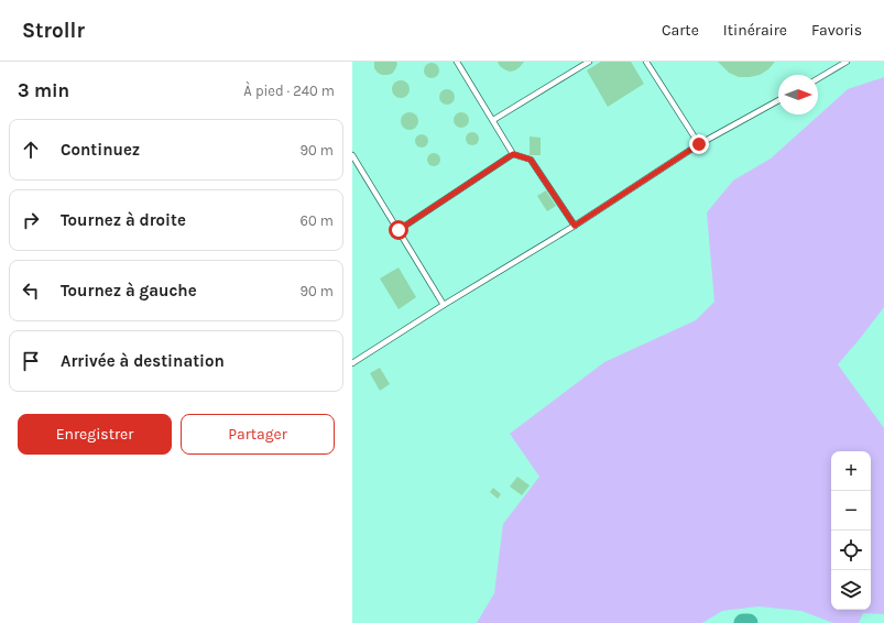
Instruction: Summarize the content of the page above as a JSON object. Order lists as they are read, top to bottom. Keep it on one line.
{"north":"right","page":{"header":"Strollr","nav":["Carte","Itinéraire","Favoris"],"heading":["3 min","À pied · 240 m"],"list":[["Continuez","90 m"],["Tournez à droite","60 m"],["Tournez à gauche","90 m"],"Arrivée à destination"],"buttons":["Enregistrer","Partager"],"map_buttons":["+","−"]}}
